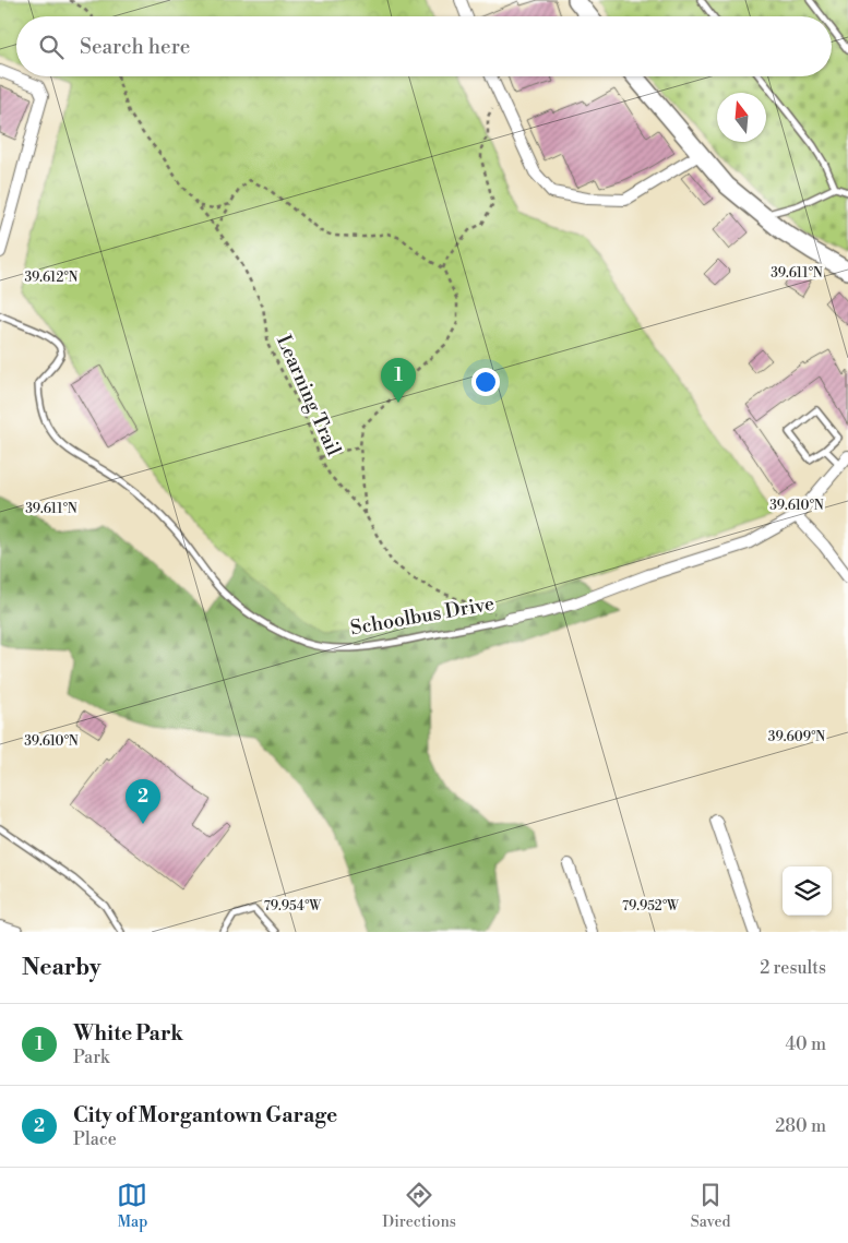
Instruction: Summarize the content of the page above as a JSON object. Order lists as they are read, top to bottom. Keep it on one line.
{"streets":{"street":["Schoolbus Drive"],"path":["Learning Trail"]},"crossings":[["Learning Trail","Schoolbus Drive"]],"north":"top","page":{"search":"Search here","pins":["1","2"],"heading":["Nearby","2 results"],"list":[{"mark":"1","name":"White Park","note":"Park","value":"40 m"},{"mark":"2","name":"City of Morgantown Garage","note":"Place","value":"280 m"}],"nav":["Map","Directions","Saved"]},"coordinates":["39.611°N","39.612°N","39.610°N","39.609°N","79.954°W","79.952°W"]}
